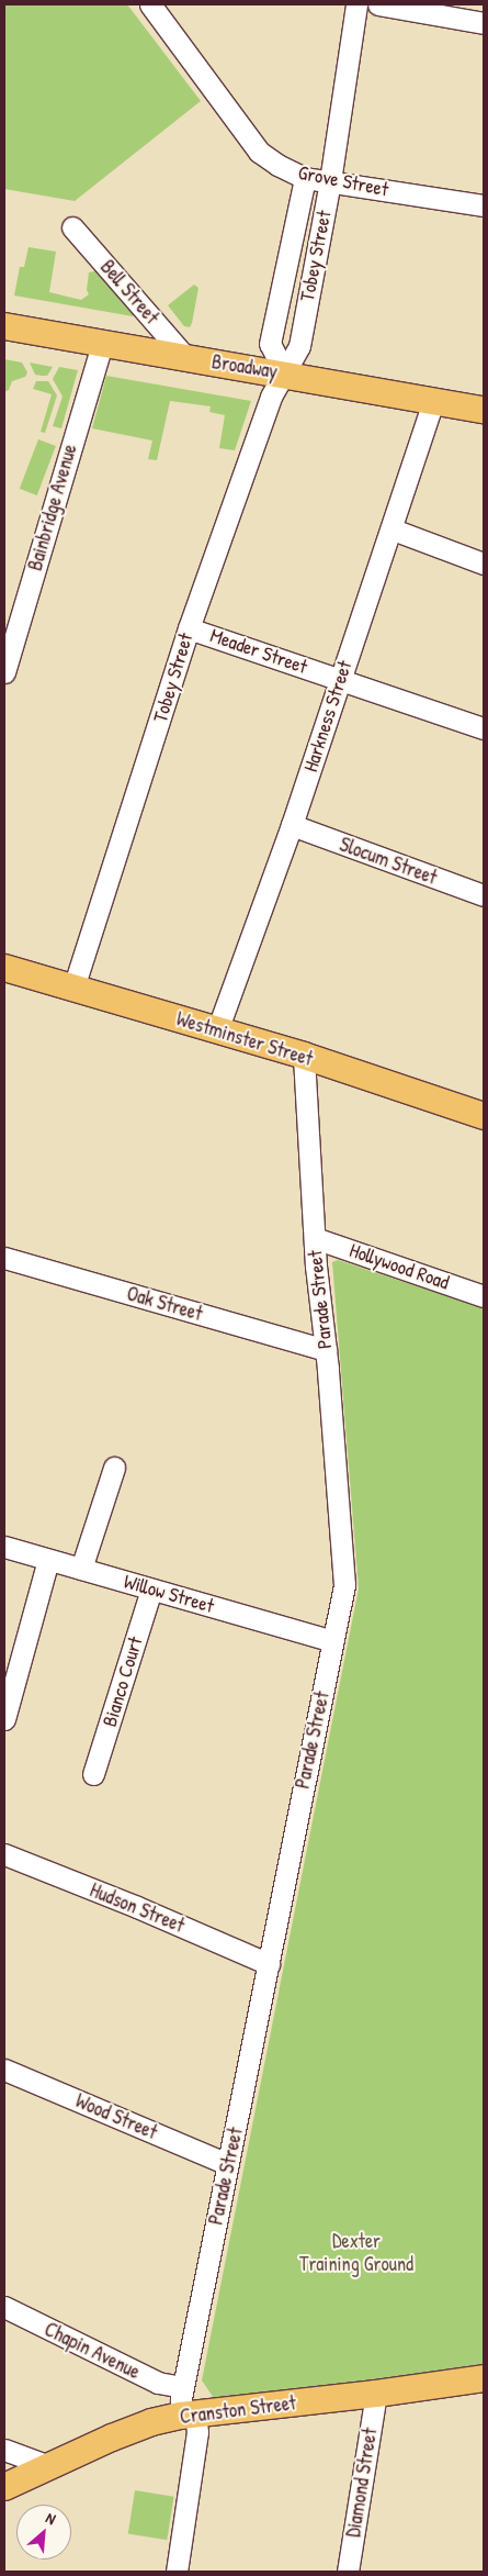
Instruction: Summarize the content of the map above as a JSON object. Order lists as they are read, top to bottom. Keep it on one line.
{"streets":{"main road":["Broadway","Westminster Street","Cranston Street"],"street":["Grove Street","Tobey Street","Bell Street","Bainbridge Avenue","Meader Street","Harkness Street","Slocum Street","Hollywood Road","Parade Street","Oak Street","Willow Street","Bianco Court","Hudson Street","Wood Street","Chapin Avenue","Diamond Street"]},"crossings":[["Grove Street","Tobey Street"],["Tobey Street","Broadway"],["Tobey Street","Meader Street"],["Tobey Street","Westminster Street"],["Bell Street","Broadway"],["Broadway","Bainbridge Avenue"],["Broadway","Harkness Street"],["Meader Street","Harkness Street"],["Harkness Street","Slocum Street"],["Harkness Street","Westminster Street"],["Westminster Street","Parade Street"],["Hollywood Road","Parade Street"],["Parade Street","Oak Street"],["Parade Street","Willow Street"],["Parade Street","Hudson Street"],["Parade Street","Wood Street"],["Parade Street","Chapin Avenue"],["Parade Street","Cranston Street"],["Willow Street","Bianco Court"],["Cranston Street","Diamond Street"]],"parks":["Dexter Training Ground"],"north":"top right"}
